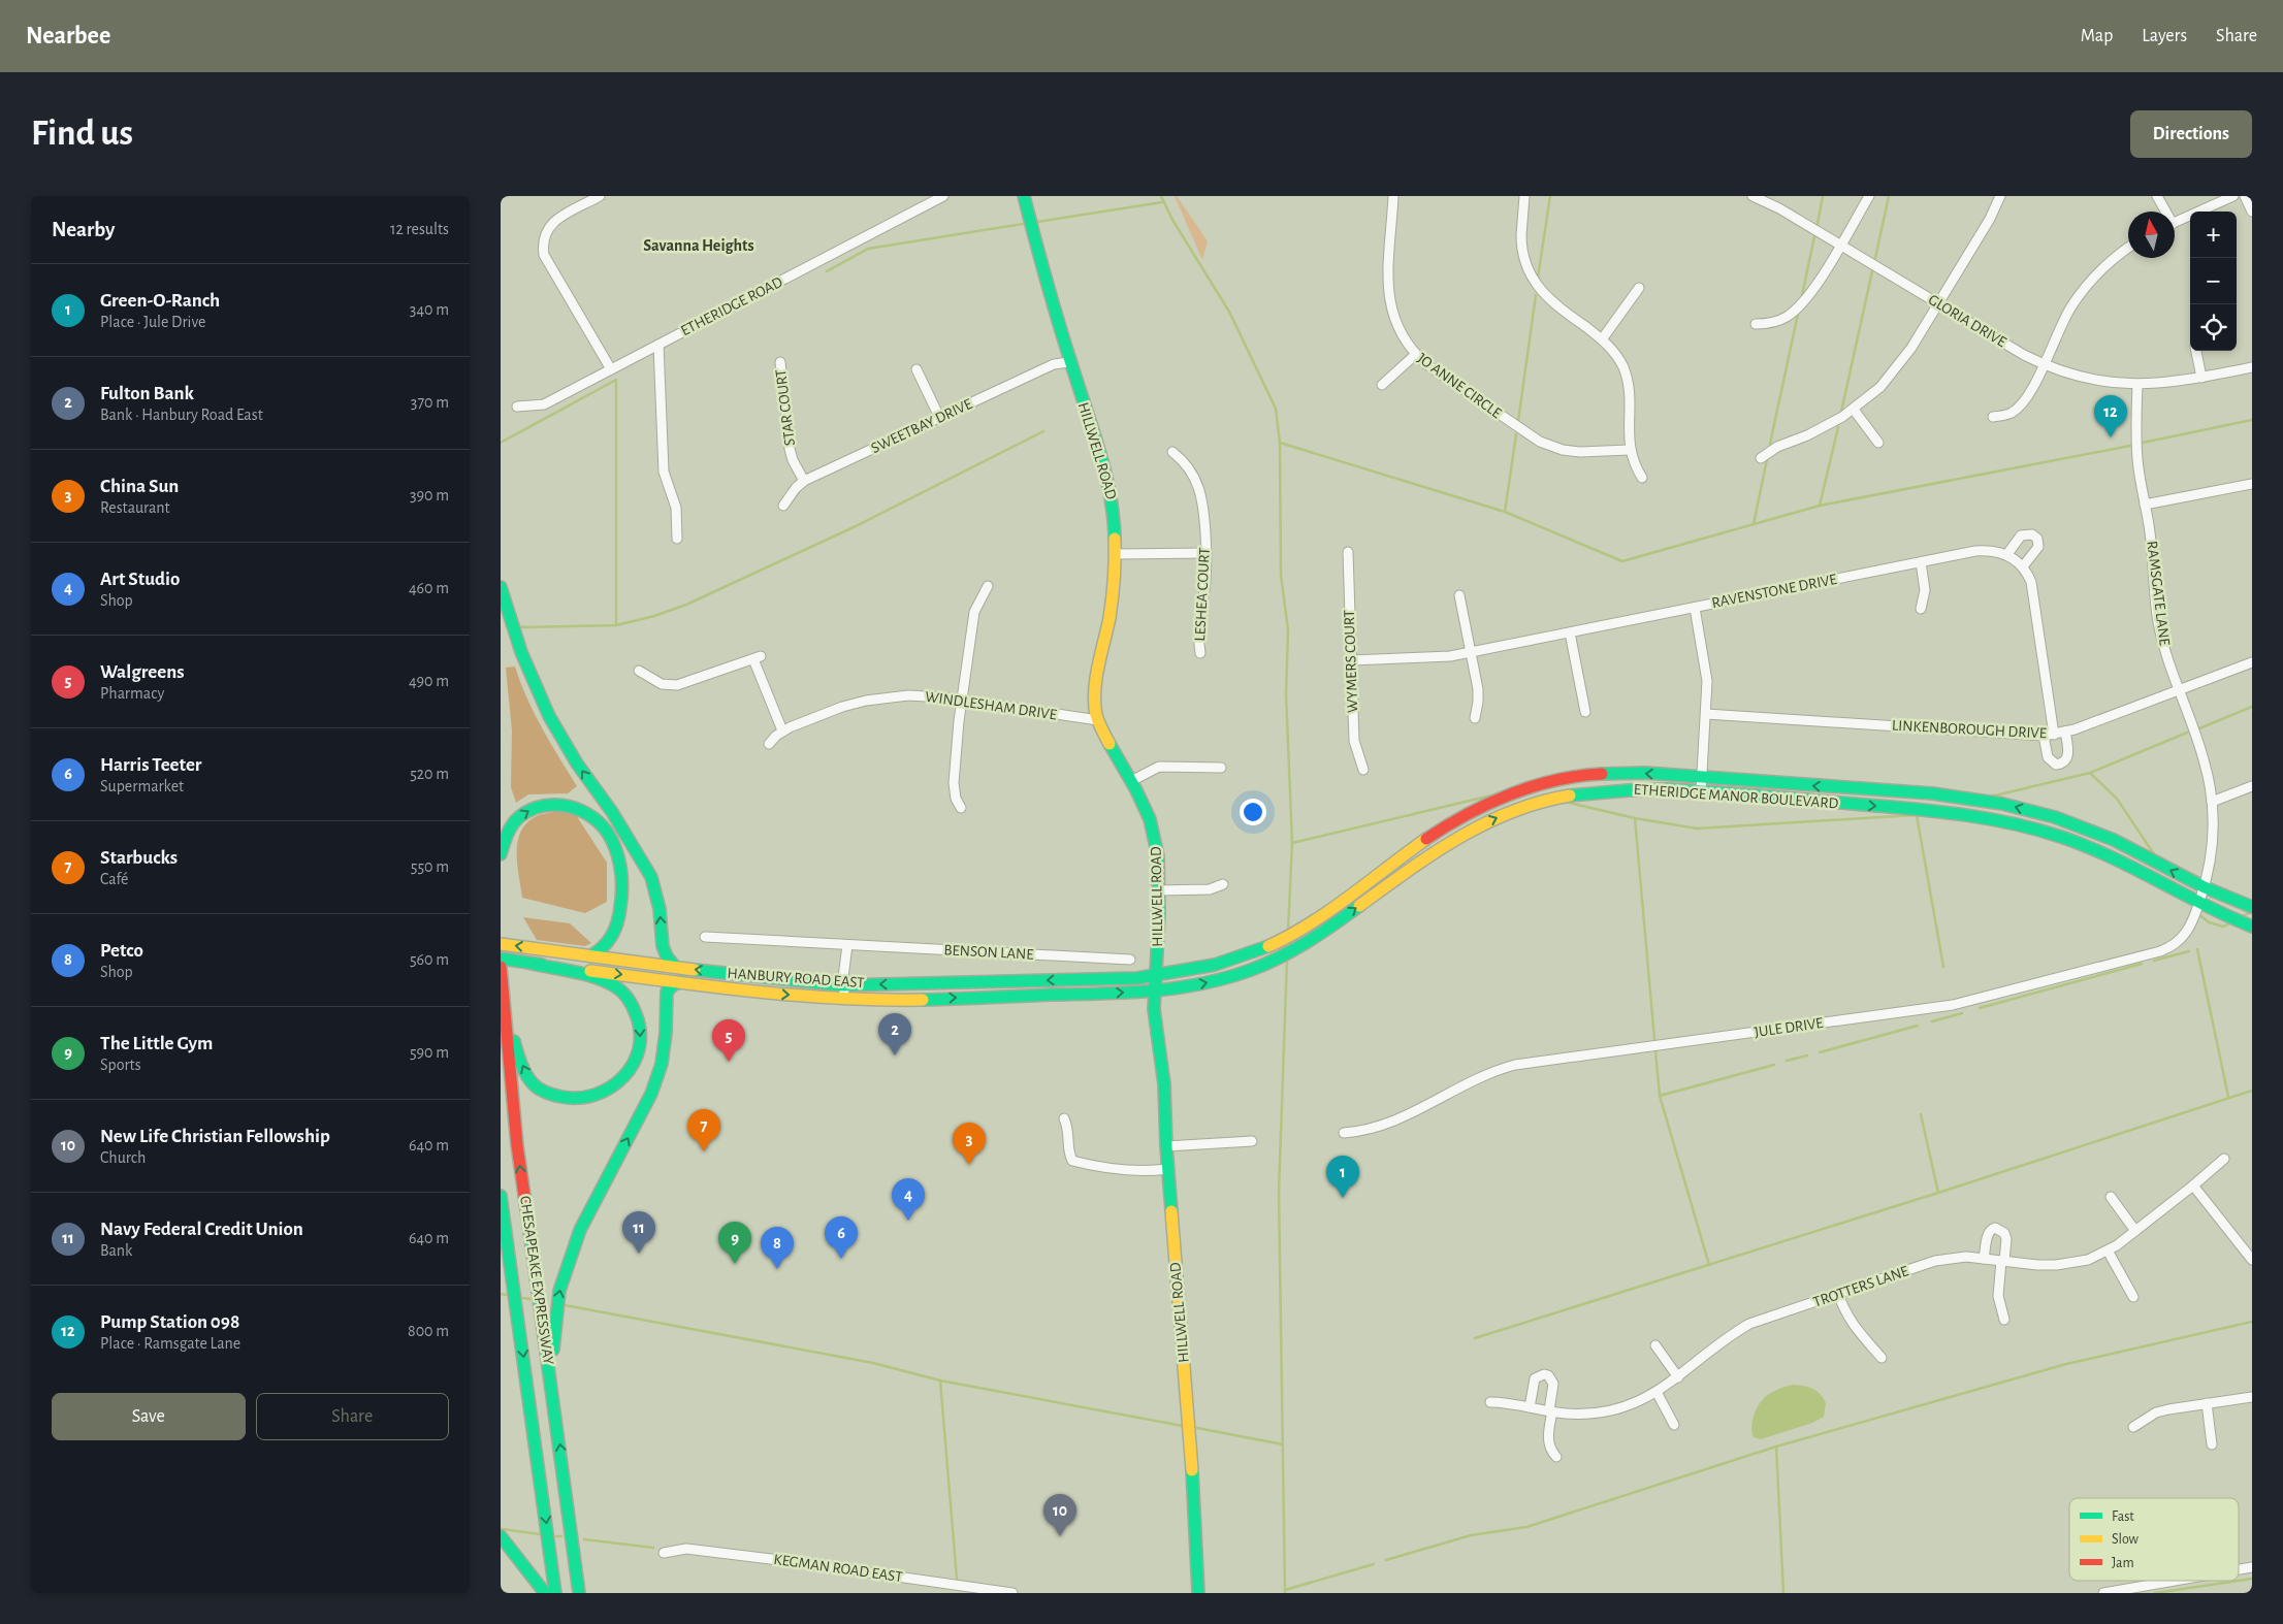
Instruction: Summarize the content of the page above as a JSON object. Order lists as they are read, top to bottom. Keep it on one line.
{"streets":{"main road":["HILLWELL ROAD","ETHERIDGE MANOR BOULEVARD","HANBURY ROAD EAST","CHESAPEAKE EXPRESSWAY"],"street":["ETHERIDGE ROAD","GLORIA DRIVE","JO ANNE CIRCLE","STAR COURT","SWEETBAY DRIVE","RAVENSTONE DRIVE","RAMSGATE LANE","LESHEA COURT","WYMERS COURT","WINDLESHAM DRIVE","LINKENBOROUGH DRIVE","BENSON LANE","JULE DRIVE","TROTTERS LANE","KEGMAN ROAD EAST"]},"crossings":[["GLORIA DRIVE","RAMSGATE LANE"],["STAR COURT","SWEETBAY DRIVE"],["SWEETBAY DRIVE","HILLWELL ROAD"],["HILLWELL ROAD","WINDLESHAM DRIVE"],["HILLWELL ROAD","ETHERIDGE MANOR BOULEVARD"],["HILLWELL ROAD","HANBURY ROAD EAST"],["RAVENSTONE DRIVE","WYMERS COURT"],["RAMSGATE LANE","LINKENBOROUGH DRIVE"],["RAMSGATE LANE","ETHERIDGE MANOR BOULEVARD"],["RAMSGATE LANE","JULE DRIVE"],["ETHERIDGE MANOR BOULEVARD","HANBURY ROAD EAST"],["ETHERIDGE MANOR BOULEVARD","JULE DRIVE"]],"districts":["Savanna Heights"],"legend":["Fast","Slow","Jam"],"north":"top","page":{"header":"Nearbee","nav":["Map","Layers","Share"],"buttons":["Directions",["Save","Share"]],"title":"Find us","heading":["Nearby","12 results"],"map_buttons":["+","−"],"list":[{"mark":"1","name":"Green-O-Ranch","note":"Place · Jule Drive","value":"340 m"},{"mark":"2","name":"Fulton Bank","note":"Bank · Hanbury Road East","value":"370 m"},{"mark":"3","name":"China Sun","note":"Restaurant","value":"390 m"},{"mark":"4","name":"Art Studio","note":"Shop","value":"460 m"},{"mark":"5","name":"Walgreens","note":"Pharmacy","value":"490 m"},{"mark":"6","name":"Harris Teeter","note":"Supermarket","value":"520 m"},{"mark":"7","name":"Starbucks","note":"Café","value":"550 m"},{"mark":"8","name":"Petco","note":"Shop","value":"560 m"},{"mark":"9","name":"The Little Gym","note":"Sports","value":"590 m"},{"mark":"10","name":"New Life Christian Fellowship","note":"Church","value":"640 m"},{"mark":"11","name":"Navy Federal Credit Union","note":"Bank","value":"640 m"},{"mark":"12","name":"Pump Station 098","note":"Place · Ramsgate Lane","value":"800 m"}],"pins":["12","2","5","7","3","1","4","11","6","9","8","10"]}}
